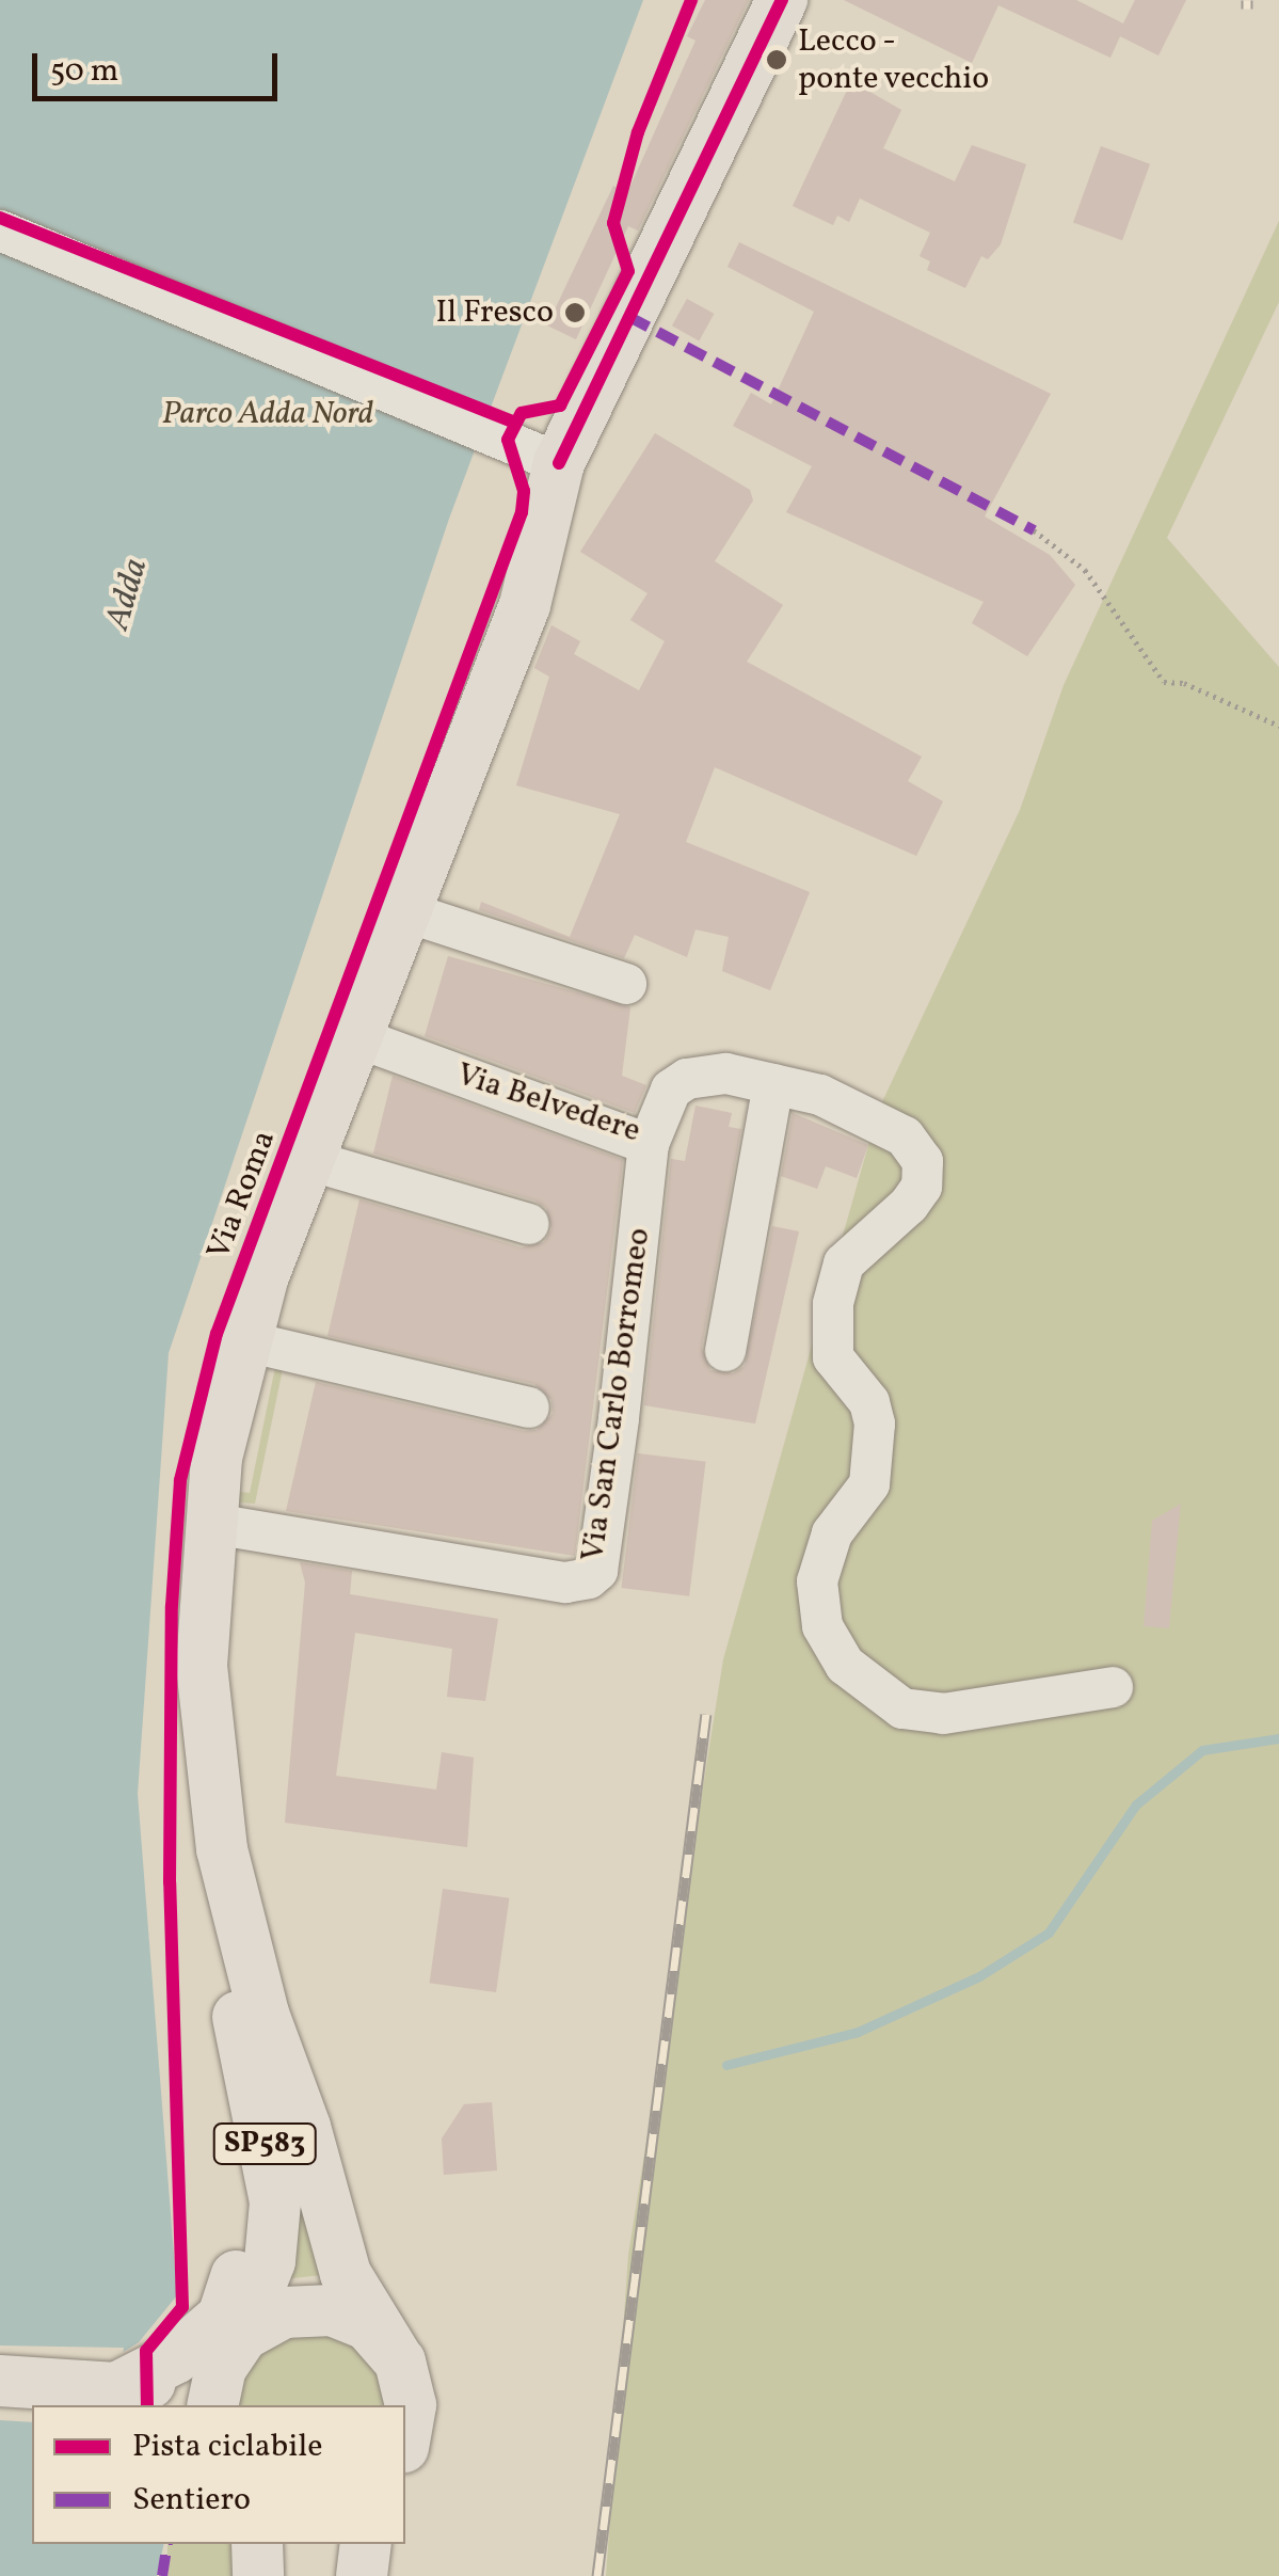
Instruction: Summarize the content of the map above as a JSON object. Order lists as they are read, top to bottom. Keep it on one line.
{"streets":{"main road":["Via Roma","SP583"],"street":["Via Belvedere","Via San Carlo Borromeo"]},"crossings":[["Via Belvedere","Via Roma"],["Via Belvedere","Via San Carlo Borromeo"],["Via Roma","Via San Carlo Borromeo"],["Via Roma","SP583"]],"water":["Adda"],"parks":["Parco Adda Nord"],"places":["Lecco - ponte vecchio","Il Fresco"],"legend":["Pista ciclabile","Sentiero"],"scale_bar":"50 m"}
